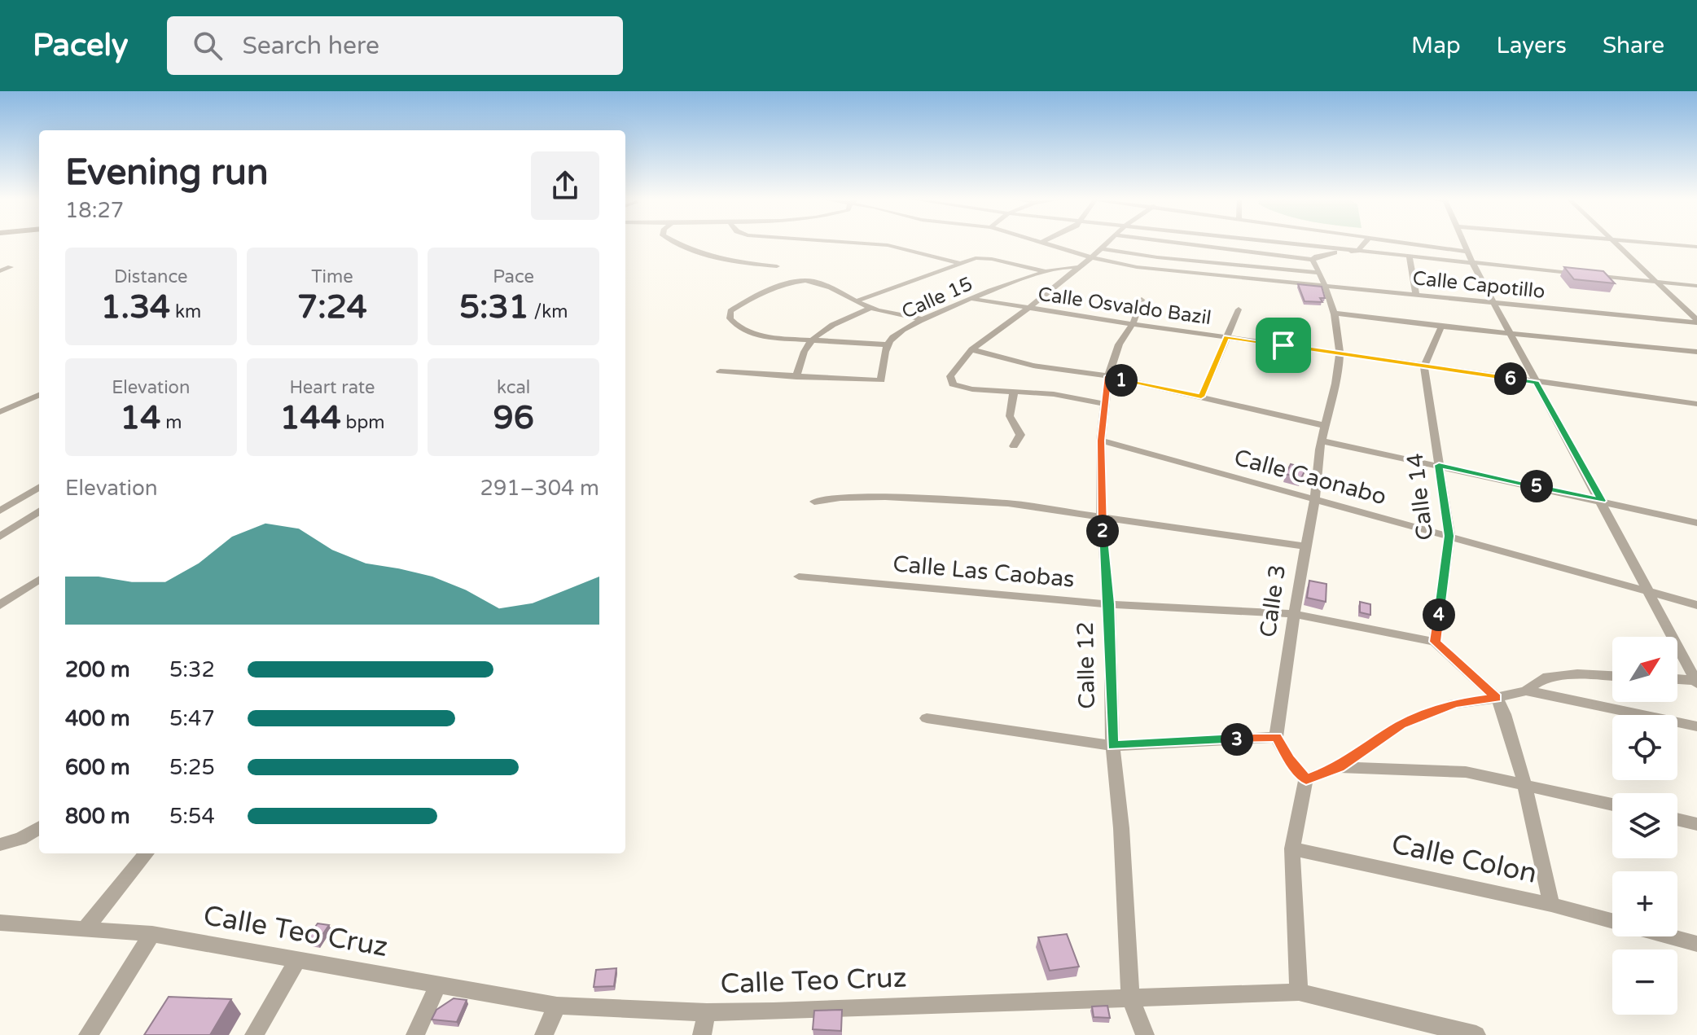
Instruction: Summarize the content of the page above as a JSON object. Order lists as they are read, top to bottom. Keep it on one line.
{"streets":{"street":["Calle Capotillo","Calle 15","Calle Osvaldo Bazil","Calle Caonabo","Calle 14","Calle Las Caobas","Calle 3","Calle 12","Calle Colon","Calle Teo Cruz"]},"crossings":[["Calle Capotillo","Calle 3"],["Calle 15","Calle Osvaldo Bazil"],["Calle Osvaldo Bazil","Calle 14"],["Calle Osvaldo Bazil","Calle 3"],["Calle Osvaldo Bazil","Calle 12"],["Calle Caonabo","Calle 14"],["Calle Caonabo","Calle 3"],["Calle Caonabo","Calle 12"],["Calle 14","Calle Las Caobas"],["Calle Las Caobas","Calle 3"],["Calle Las Caobas","Calle 12"],["Calle 12","Calle Teo Cruz"]],"north":"top right","page":{"header":"Pacely","search":"Search here","nav":["Map","Layers","Share"],"heading":["Evening run","18:27"],"stats":[["Distance","1.34 km"],["Time","7:24"],["Pace","5:31 /km"],["Elevation","14 m"],["Heart rate","144 bpm"],["kcal","96"]],"pins":["6","1","5","2","4","3"],"chart":["Elevation","291–304 m"],"map_buttons":["+","−"],"list":[{"name":"200 m","note":"5:32"},{"name":"400 m","note":"5:47"},{"name":"600 m","note":"5:25"},{"name":"800 m","note":"5:54"}]}}
